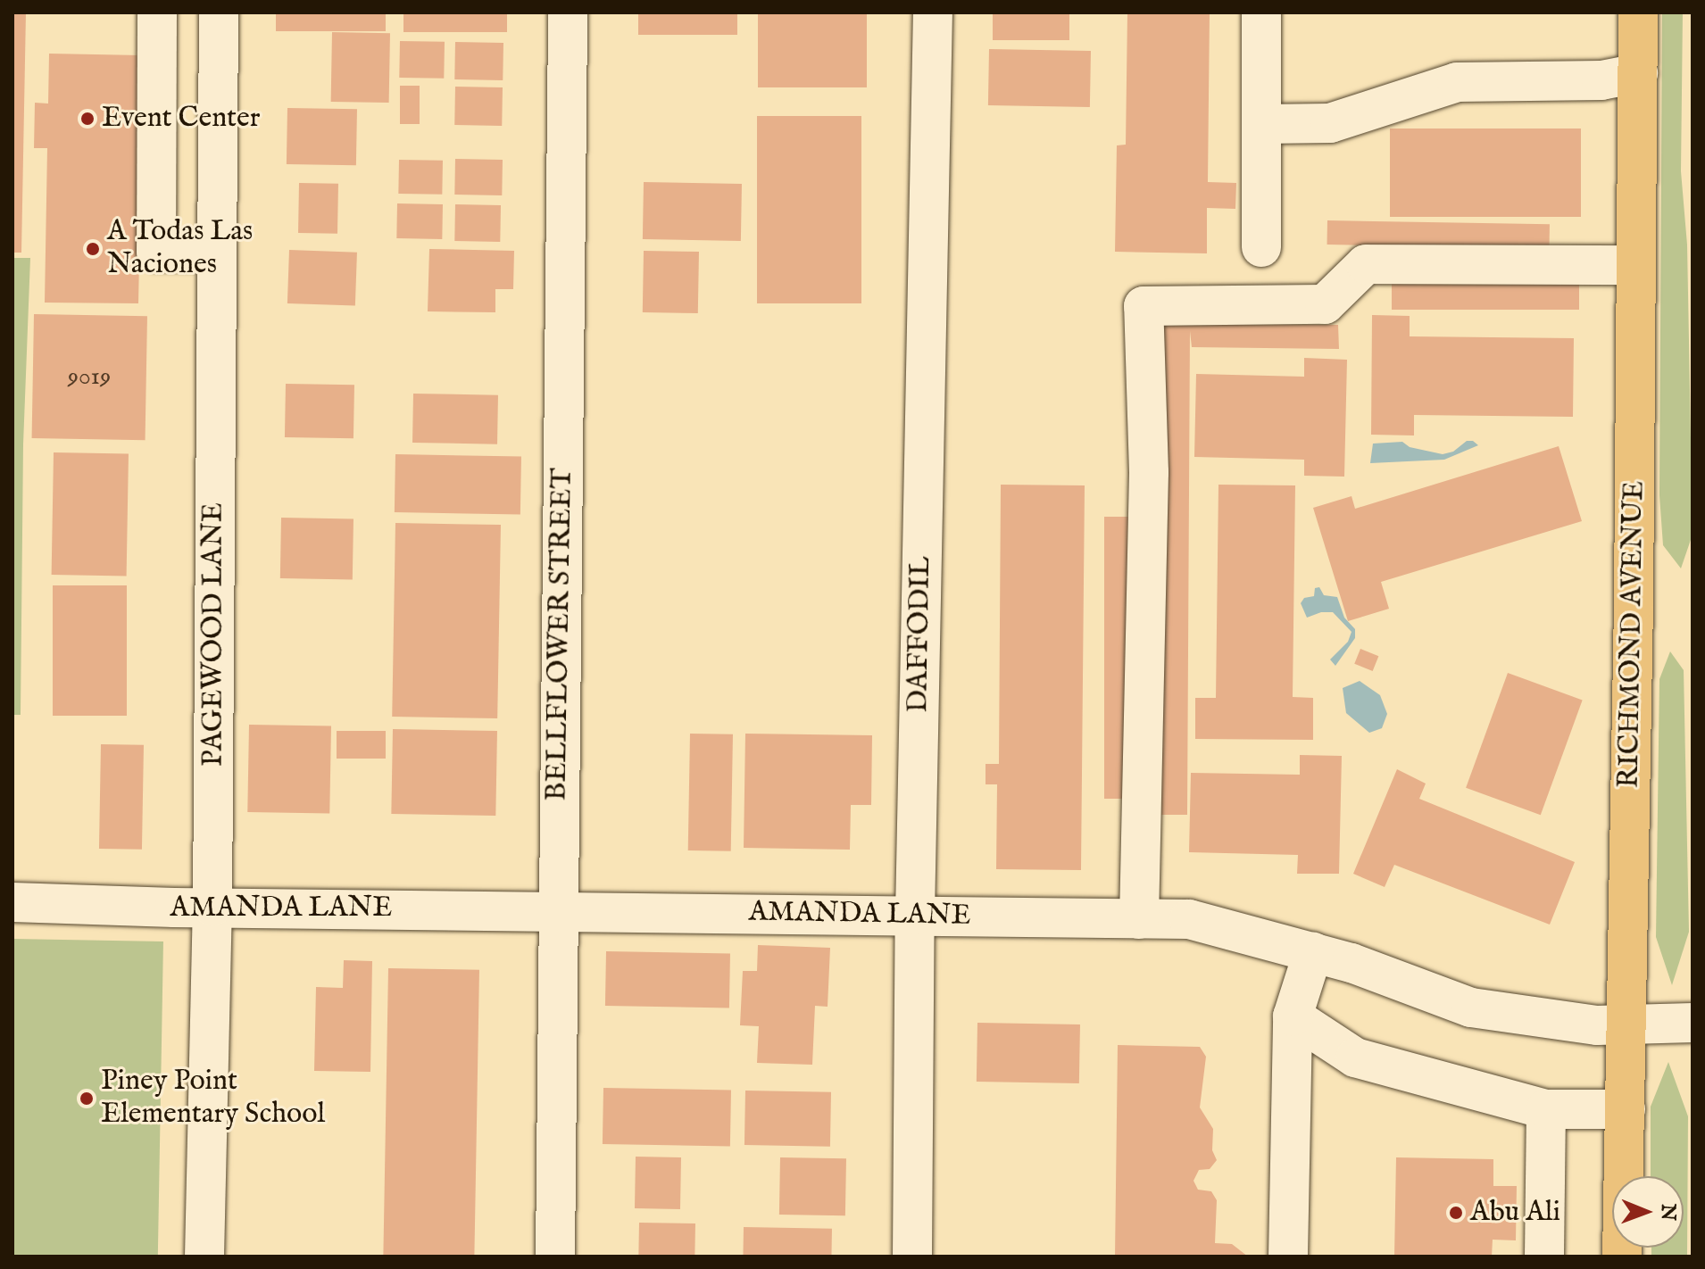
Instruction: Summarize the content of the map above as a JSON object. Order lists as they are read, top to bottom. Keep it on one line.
{"streets":{"main road":["RICHMOND AVENUE"],"street":["PAGEWOOD LANE","BELLFLOWER STREET","DAFFODIL","AMANDA LANE"]},"crossings":[["PAGEWOOD LANE","AMANDA LANE"],["BELLFLOWER STREET","AMANDA LANE"],["DAFFODIL","AMANDA LANE"],["RICHMOND AVENUE","AMANDA LANE"]],"places":["Event Center","A Todas Las Naciones","Piney Point Elementary School","Abu Ali"],"house_numbers":["9019"],"north":"right"}
